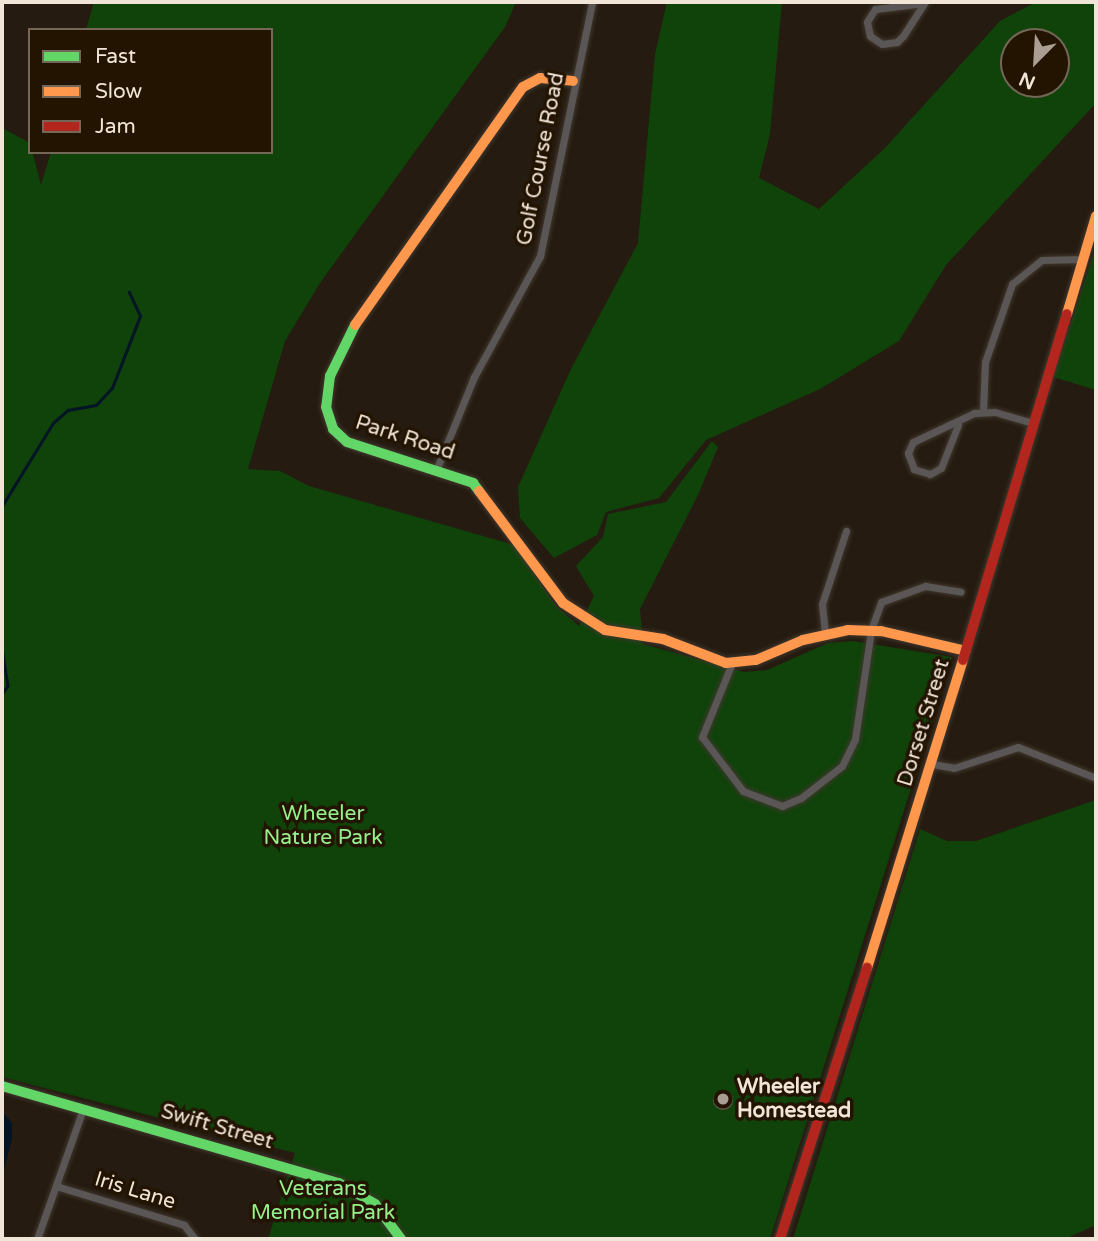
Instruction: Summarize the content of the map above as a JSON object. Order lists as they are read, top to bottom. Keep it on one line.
{"streets":{"street":["Golf Course Road","Park Road","Dorset Street","Swift Street","Iris Lane"]},"crossings":[["Golf Course Road","Park Road"],["Park Road","Dorset Street"]],"parks":["Wheeler Nature Park","Veterans Memorial Park"],"places":["Wheeler Homestead"],"legend":["Fast","Slow","Jam"],"north":"bottom left"}
